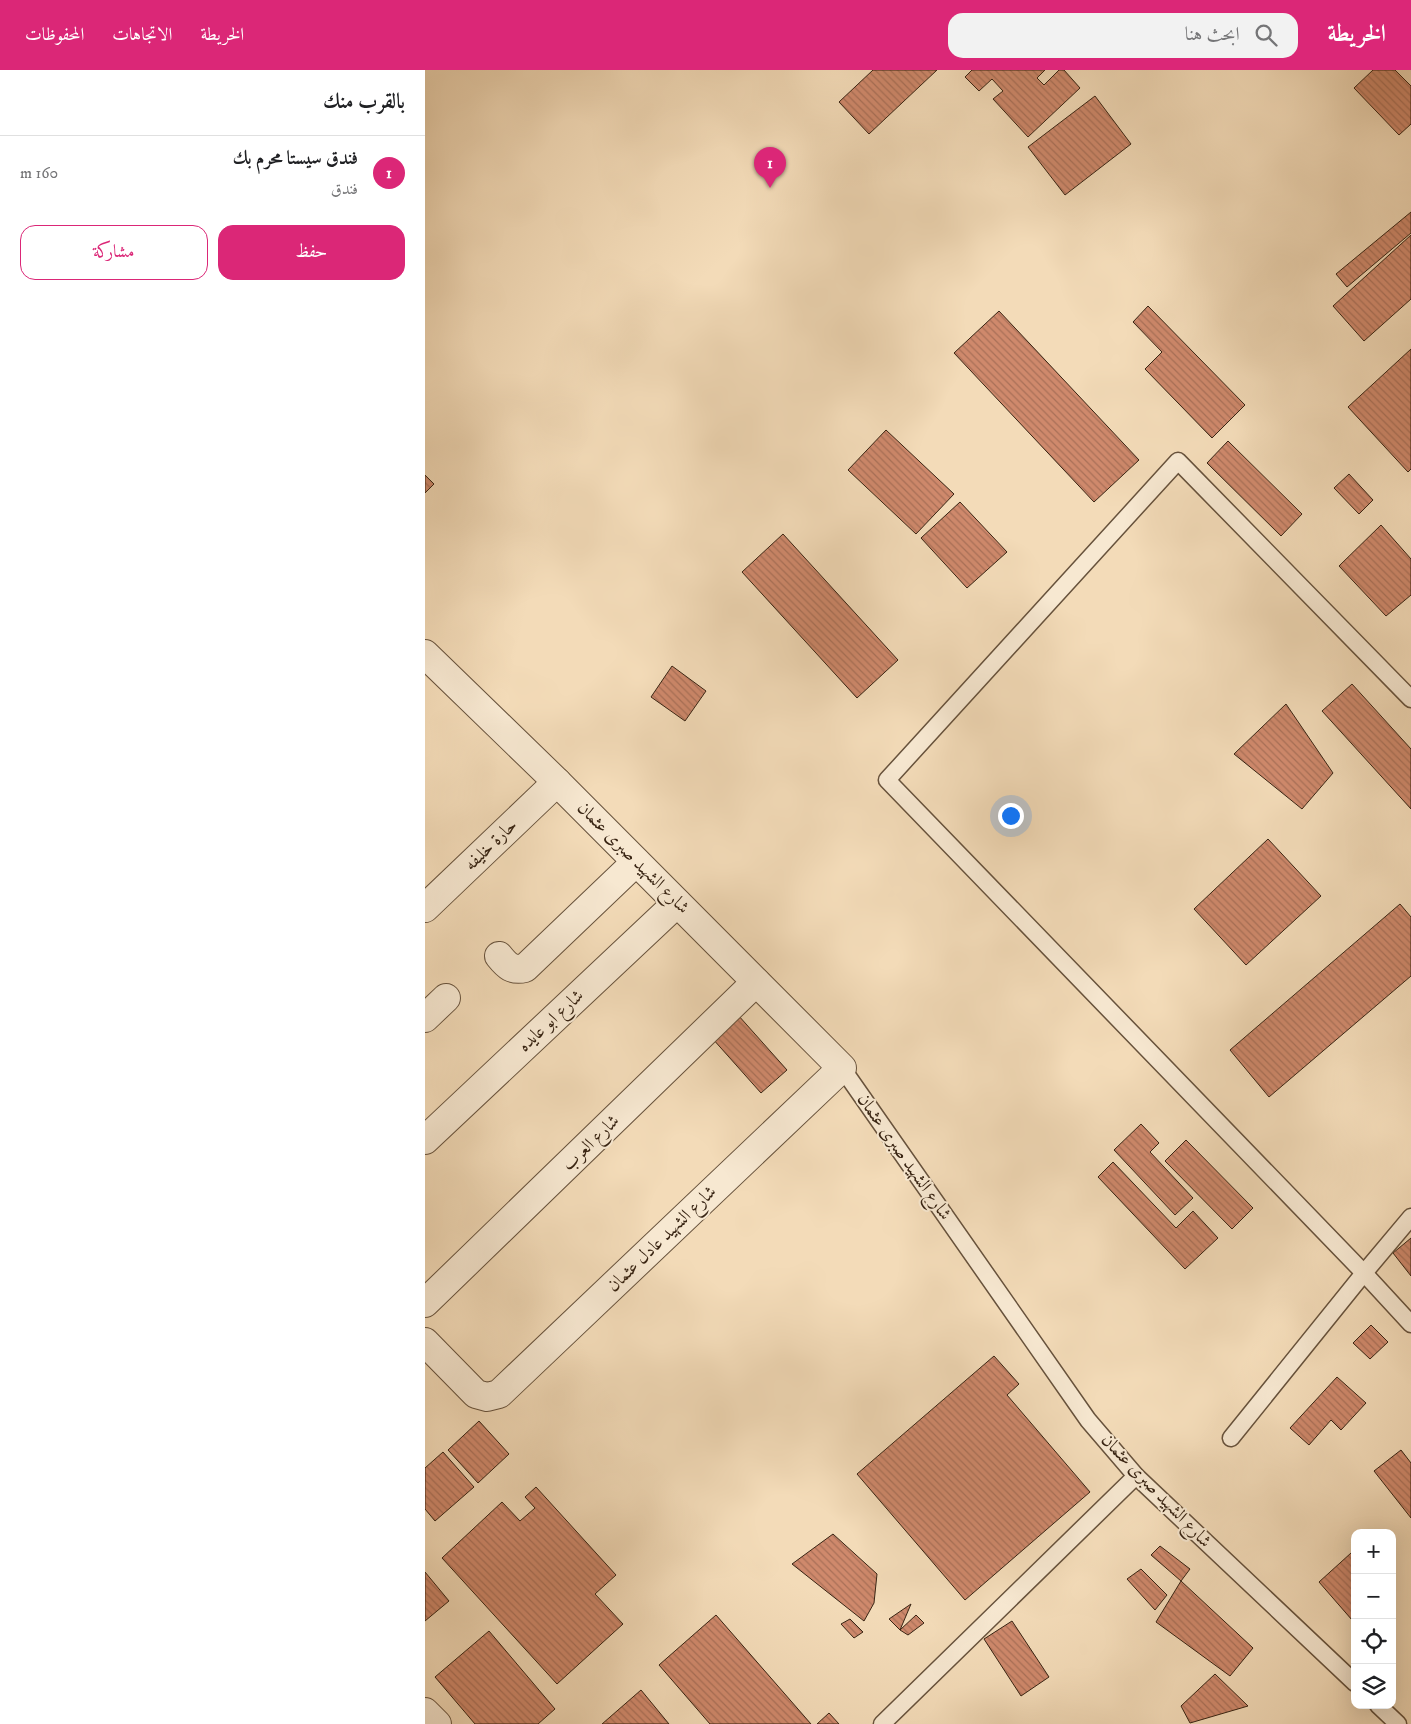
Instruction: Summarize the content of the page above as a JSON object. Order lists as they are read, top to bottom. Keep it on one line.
{"streets":{"street":["حارة خليفه","شارع الشهيد صبرى عثمان","شارع ابو عايده","شارع العرب","شارع الشهيد عادل عثمان"]},"crossings":[["حارة خليفه","شارع الشهيد صبرى عثمان"],["شارع الشهيد صبرى عثمان","شارع ابو عايده"],["شارع الشهيد صبرى عثمان","شارع العرب"],["شارع الشهيد صبرى عثمان","شارع الشهيد عادل عثمان"]],"page":{"header":"الخريطة","search":"ابحث هنا","nav":["الخريطة","الاتجاهات","المحفوظات"],"heading":"بالقرب منك","list":[{"mark":"1","name":"فندق سيستا محرم بك","note":"فندق","value":"160 m"}],"pins":"1","buttons":["حفظ","مشاركة"],"map_buttons":["+","−"]}}
